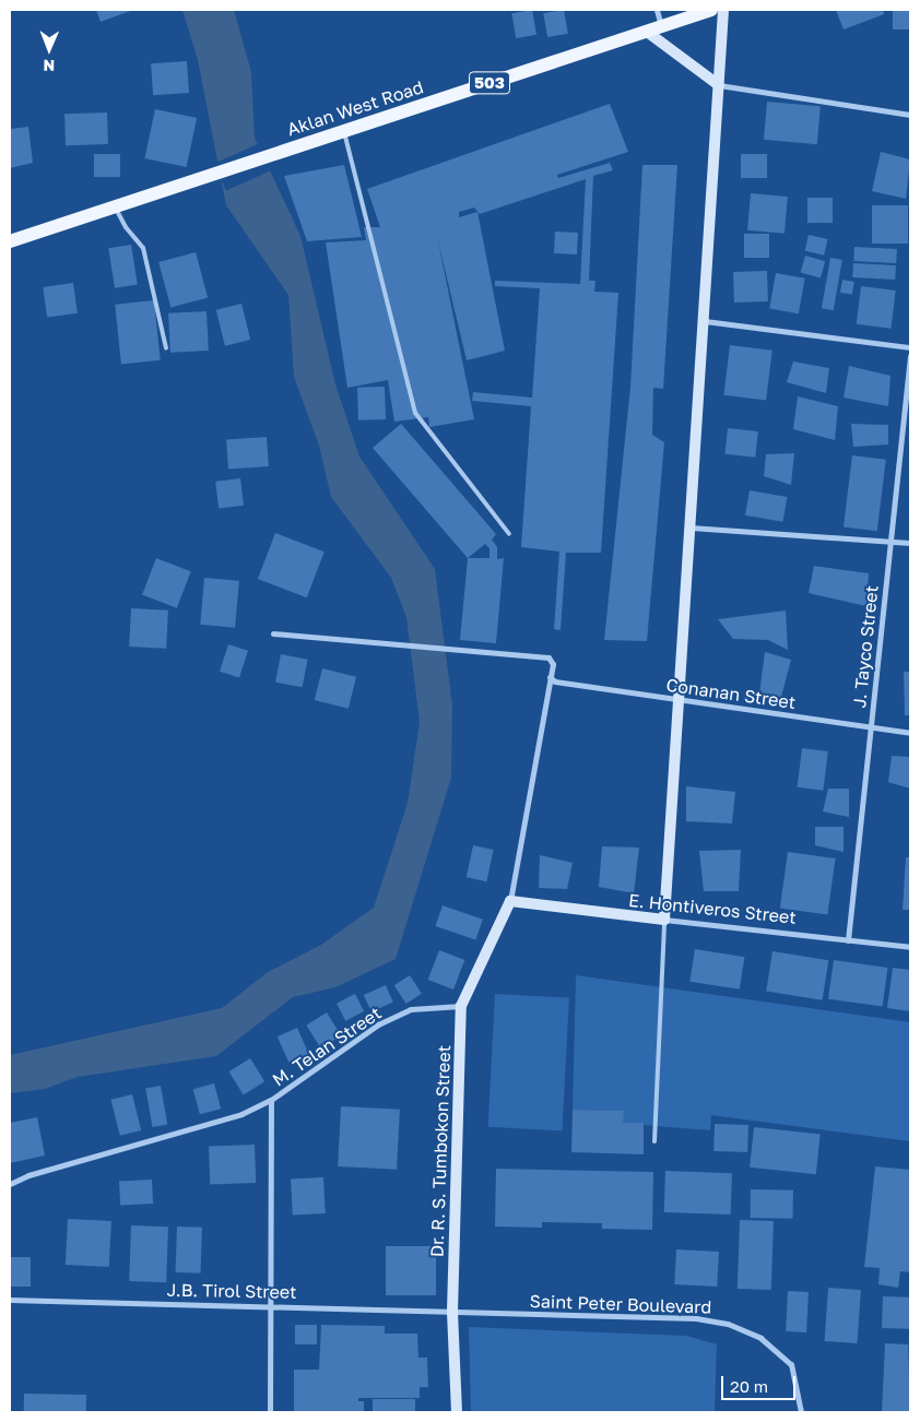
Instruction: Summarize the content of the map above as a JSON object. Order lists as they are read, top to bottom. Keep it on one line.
{"streets":{"main road":["503","Aklan West Road"],"street":["J. Tayco Street","Conanan Street","E. Hontiveros Street","M. Telan Street","Dr. R. S. Tumbokon Street","J.B. Tirol Street","Saint Peter Boulevard"]},"crossings":[["J. Tayco Street","Conanan Street"],["J. Tayco Street","E. Hontiveros Street"],["E. Hontiveros Street","Dr. R. S. Tumbokon Street"],["M. Telan Street","Dr. R. S. Tumbokon Street"],["Dr. R. S. Tumbokon Street","J.B. Tirol Street"],["Dr. R. S. Tumbokon Street","Saint Peter Boulevard"],["J.B. Tirol Street","Saint Peter Boulevard"]],"scale_bar":"20 m","north":"bottom"}
